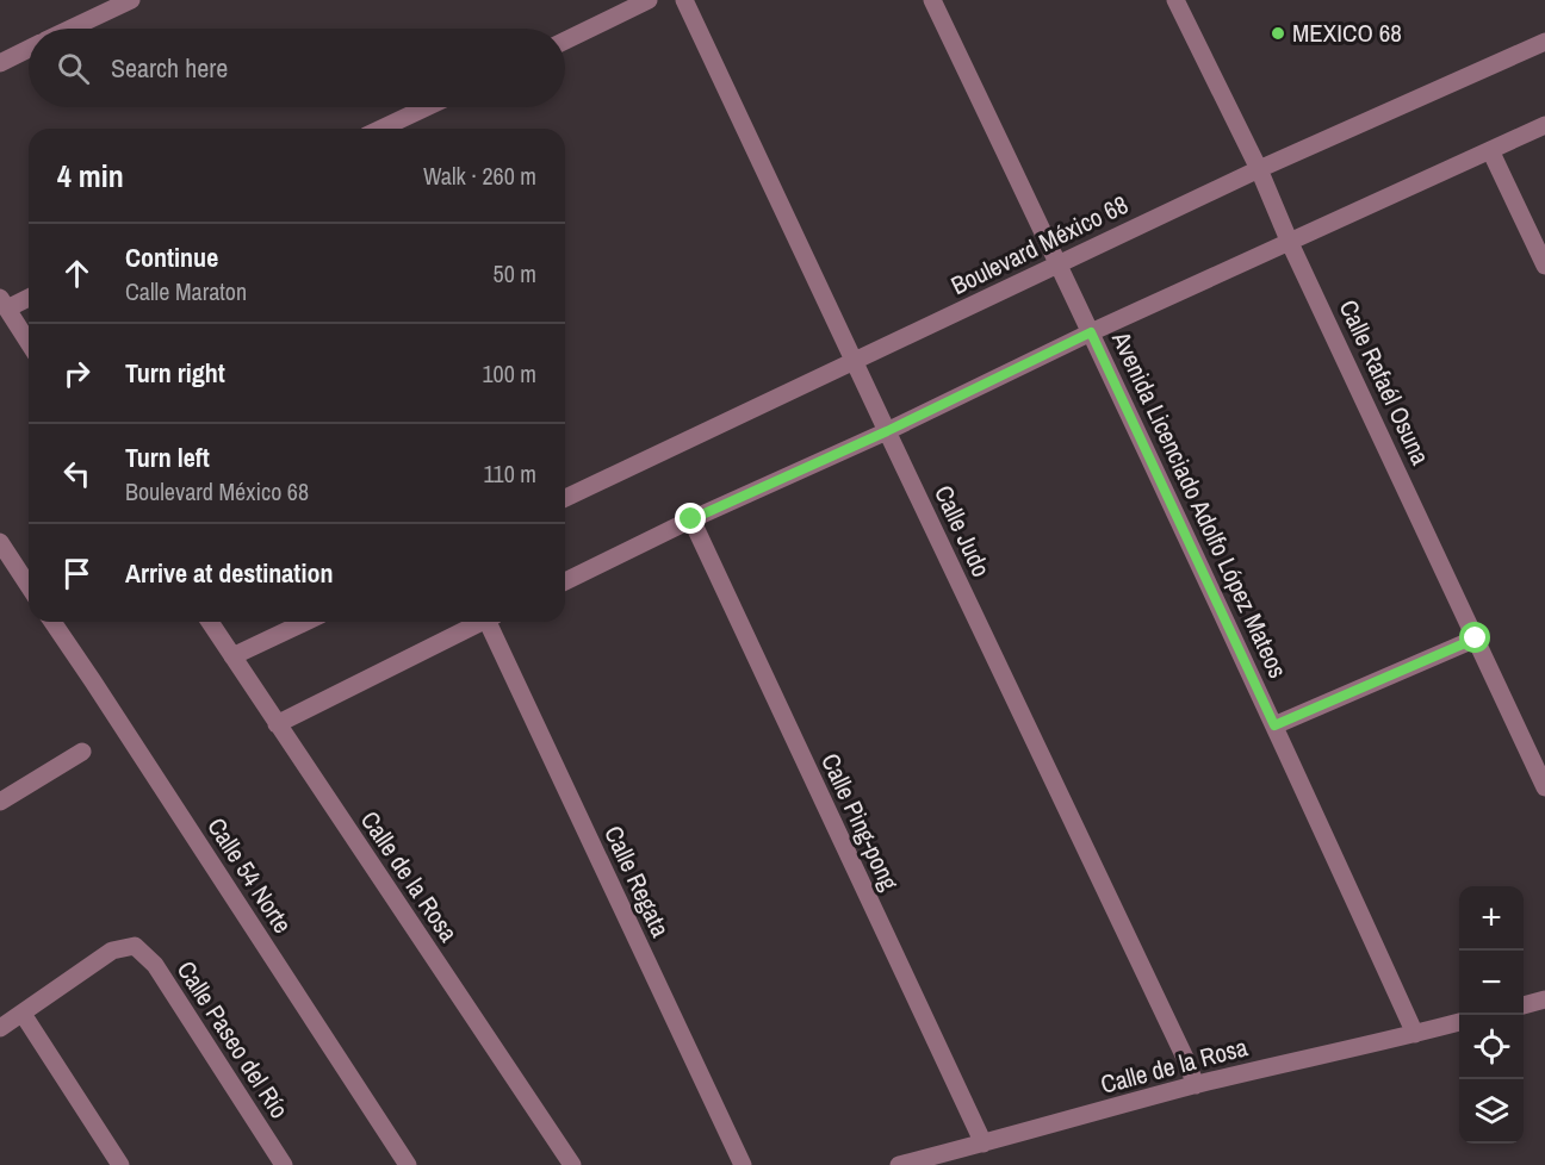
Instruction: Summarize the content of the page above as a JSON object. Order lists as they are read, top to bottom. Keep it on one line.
{"streets":{"street":["Boulevard México 68","Calle Rafaél Osuna","Avenida Licenciado Adolfo López Mateos","Calle Judo","Calle Ping-pong","Calle 54 Norte","Calle de la Rosa","Calle Regata","Calle Paseo del Río"]},"crossings":[["Boulevard México 68","Calle Rafaél Osuna"],["Boulevard México 68","Avenida Licenciado Adolfo López Mateos"],["Boulevard México 68","Calle Judo"],["Avenida Licenciado Adolfo López Mateos","Calle de la Rosa"],["Calle Judo","Calle de la Rosa"],["Calle Ping-pong","Calle de la Rosa"]],"places":["MEXICO 68"],"page":{"search":"Search here","heading":["4 min","Walk · 260 m"],"list":[["Continue","Calle Maraton","50 m"],["Turn right","100 m"],["Turn left","Boulevard México 68","110 m"],"Arrive at destination"],"map_buttons":["+","−"]}}
